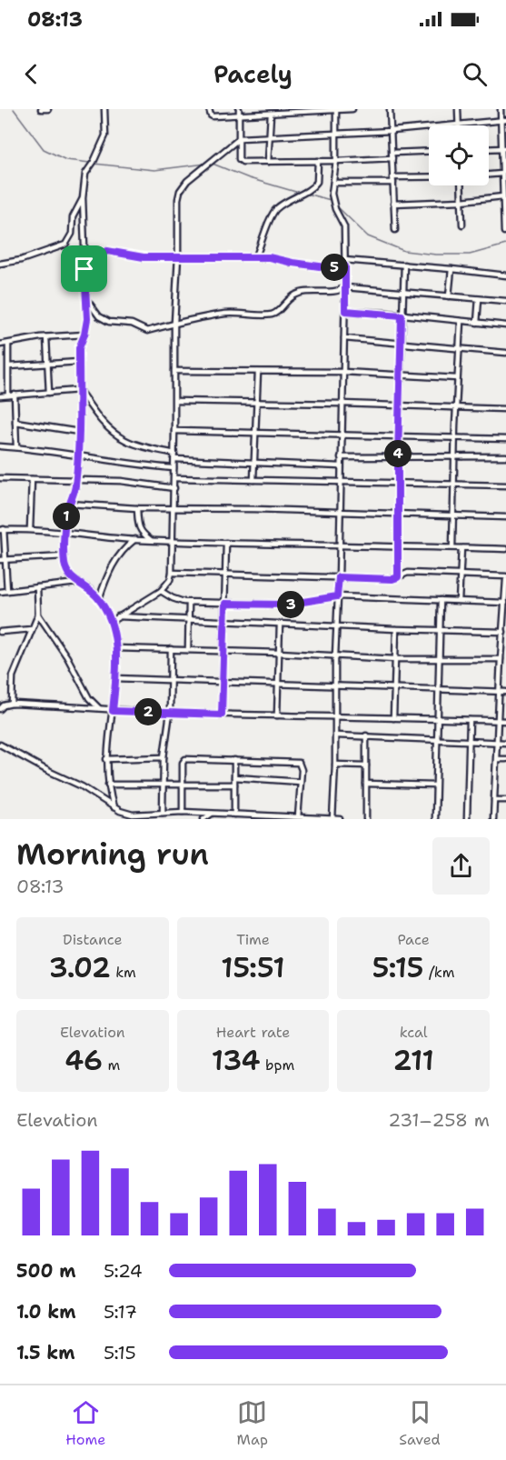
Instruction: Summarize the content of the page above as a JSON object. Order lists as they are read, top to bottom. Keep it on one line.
{"page":{"status":"08:13","header":"Pacely","pins":["5","4","1","3","2"],"heading":["Morning run","08:13"],"stats":[["Distance","3.02 km"],["Time","15:51"],["Pace","5:15 /km"],["Elevation","46 m"],["Heart rate","134 bpm"],["kcal","211"]],"chart":["Elevation","231–258 m"],"list":[{"name":"500 m","note":"5:24"},{"name":"1.0 km","note":"5:17"},{"name":"1.5 km","note":"5:15"}],"tabs":["Home","Map","Saved"]}}
